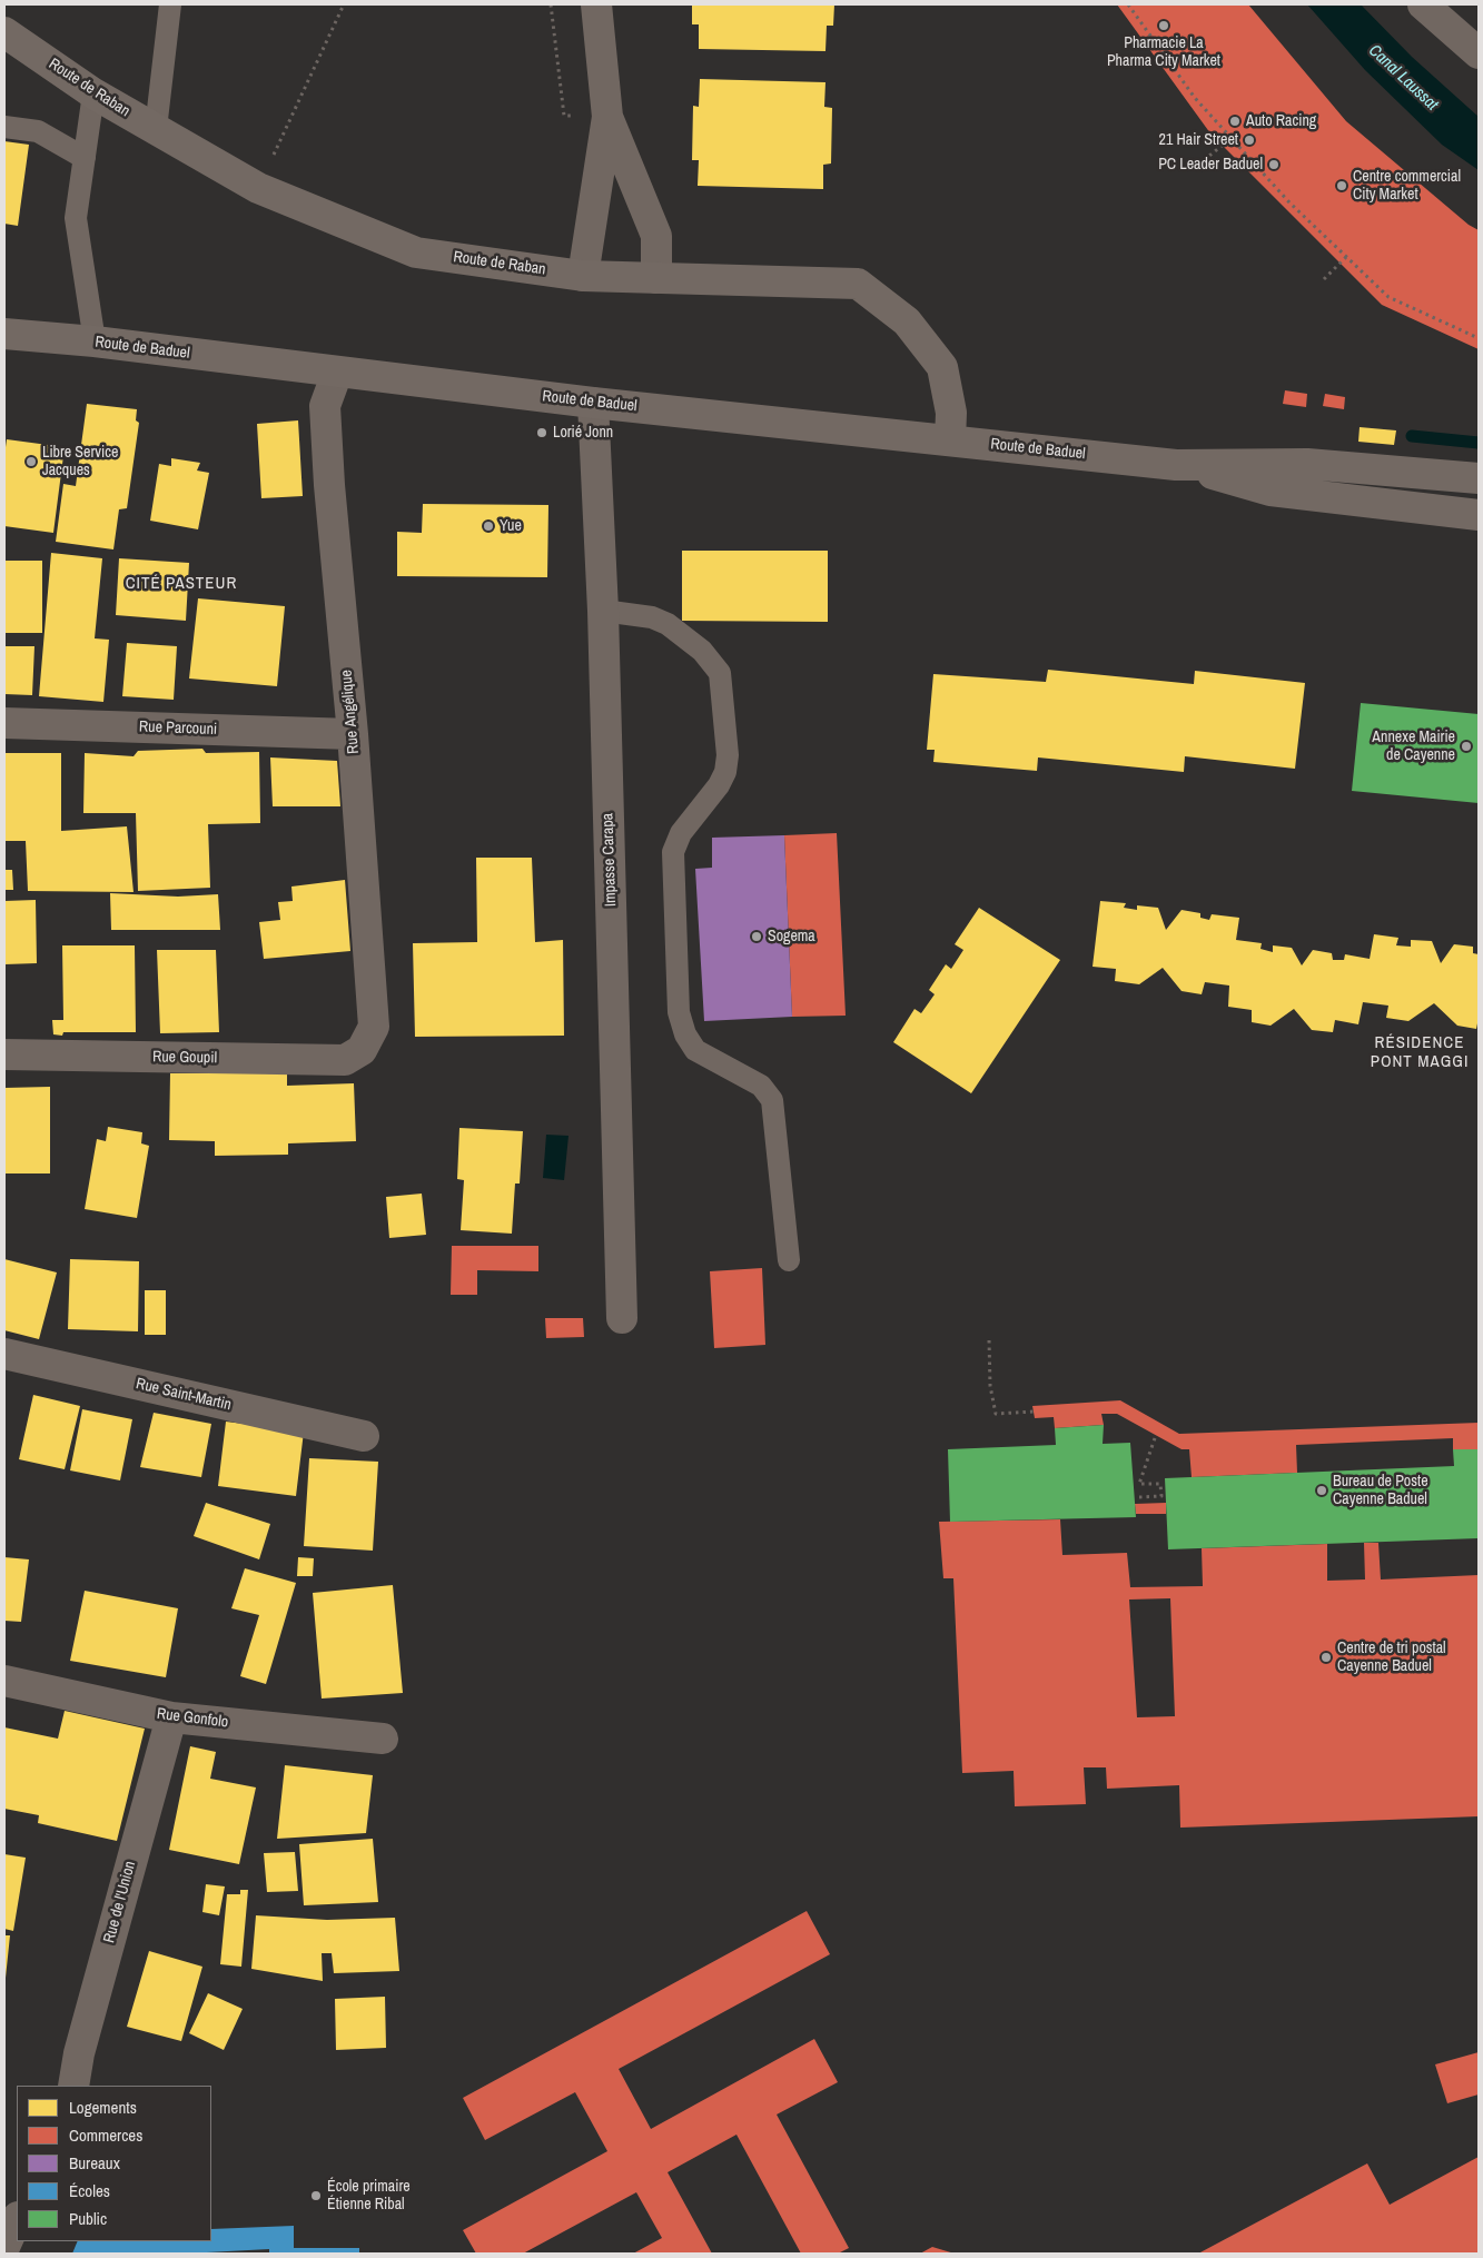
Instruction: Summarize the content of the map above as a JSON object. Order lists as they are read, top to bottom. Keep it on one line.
{"streets":{"main road":["Route de Raban","Route de Baduel"],"street":["Rue Angélique","Rue Parcouni","Impasse Carapa","Rue Goupil","Rue Saint-Martin","Rue Gonfolo","Rue de l'Union"]},"crossings":[["Route de Raban","Route de Baduel"],["Route de Baduel","Rue Angélique"],["Route de Baduel","Impasse Carapa"],["Rue Angélique","Rue Parcouni"],["Rue Angélique","Rue Goupil"],["Rue Gonfolo","Rue de l'Union"]],"districts":["CITÉ PASTEUR","RÉSIDENCE PONT MAGGI"],"water":["Canal Laussat"],"places":["Pharmacie La Pharma City Market","Auto Racing","21 Hair Street","PC Leader Baduel","Centre commercial City Market","Lorié Jonn","Libre Service Jacques","Yue","Annexe Mairie de Cayenne","Sogema","Bureau de Poste Cayenne Baduel","Centre de tri postal Cayenne Baduel","École primaire Étienne Ribal"],"legend":["Logements","Commerces","Bureaux","Écoles","Public"]}
